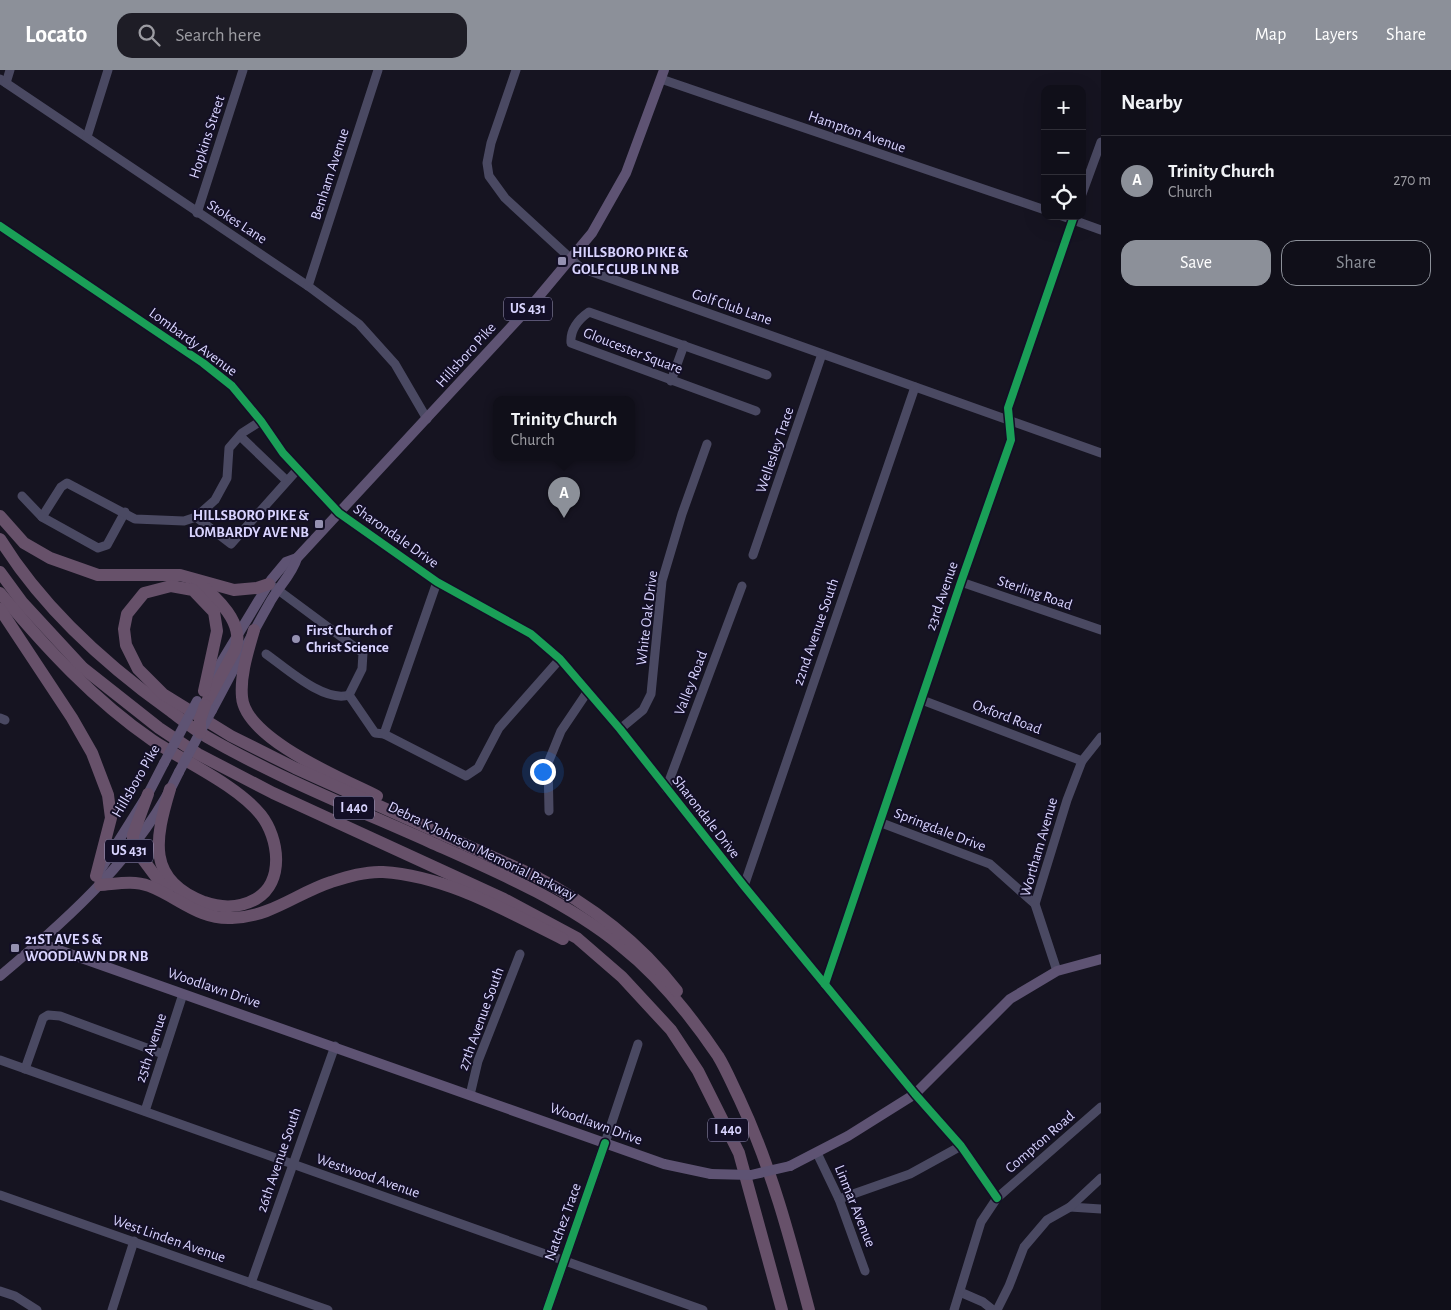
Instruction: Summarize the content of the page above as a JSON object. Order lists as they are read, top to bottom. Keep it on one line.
{"streets":{"highway":["I 440","Debra K Johnson Memorial Parkway"],"main road":["US 431","Hillsboro Pike","Woodlawn Drive","Natchez Trace"],"street":["Hampton Avenue","Hopkins Street","Benham Avenue","Stokes Lane","Golf Club Lane","Lombardy Avenue","Gloucester Square","Wellesley Trace","Sharondale Drive","Sterling Road","23rd Avenue","White Oak Drive","22nd Avenue South","Valley Road","Oxford Road","Springdale Drive","Wortham Avenue","27th Avenue South","25th Avenue","Compton Road","26th Avenue South","Westwood Avenue","Linmar Avenue","West Linden Avenue"]},"crossings":[["Hampton Avenue","Hillsboro Pike"],["Hopkins Street","Stokes Lane"],["Benham Avenue","Stokes Lane"],["Stokes Lane","Hillsboro Pike"],["Golf Club Lane","Hillsboro Pike"],["Golf Club Lane","Wellesley Trace"],["Golf Club Lane","23rd Avenue"],["Golf Club Lane","22nd Avenue South"],["US 431","Hillsboro Pike"],["US 431","Woodlawn Drive"],["Lombardy Avenue","Hillsboro Pike"],["Lombardy Avenue","Sharondale Drive"],["Hillsboro Pike","Sharondale Drive"],["Hillsboro Pike","Woodlawn Drive"],["Sharondale Drive","23rd Avenue"],["Sharondale Drive","White Oak Drive"],["Sharondale Drive","22nd Avenue South"],["Sharondale Drive","Valley Road"],["Sharondale Drive","Woodlawn Drive"],["Sharondale Drive","Compton Road"],["Sterling Road","23rd Avenue"],["23rd Avenue","Oxford Road"],["23rd Avenue","Springdale Drive"],["Oxford Road","Wortham Avenue"],["Springdale Drive","Wortham Avenue"],["Wortham Avenue","Woodlawn Drive"],["Woodlawn Drive","27th Avenue South"],["Woodlawn Drive","25th Avenue"],["Woodlawn Drive","26th Avenue South"],["Woodlawn Drive","Linmar Avenue"],["Woodlawn Drive","Natchez Trace"],["25th Avenue","Westwood Avenue"],["26th Avenue South","Westwood Avenue"],["26th Avenue South","West Linden Avenue"],["Westwood Avenue","Natchez Trace"]],"places":{"transit":["HILLSBORO PIKE & GOLF CLUB LN NB","HILLSBORO PIKE & LOMBARDY AVE NB","21ST AVE S & WOODLAWN DR NB"],"other":["First Church of Christ Science"]},"page":{"header":"Locato","search":"Search here","nav":["Map","Layers","Share"],"heading":"Nearby","map_buttons":["+","−"],"list":[{"mark":"A","name":"Trinity Church","note":"Church","value":"270 m"}],"buttons":["Save","Share"],"popup":["Trinity Church","Church"],"pins":"A"}}
